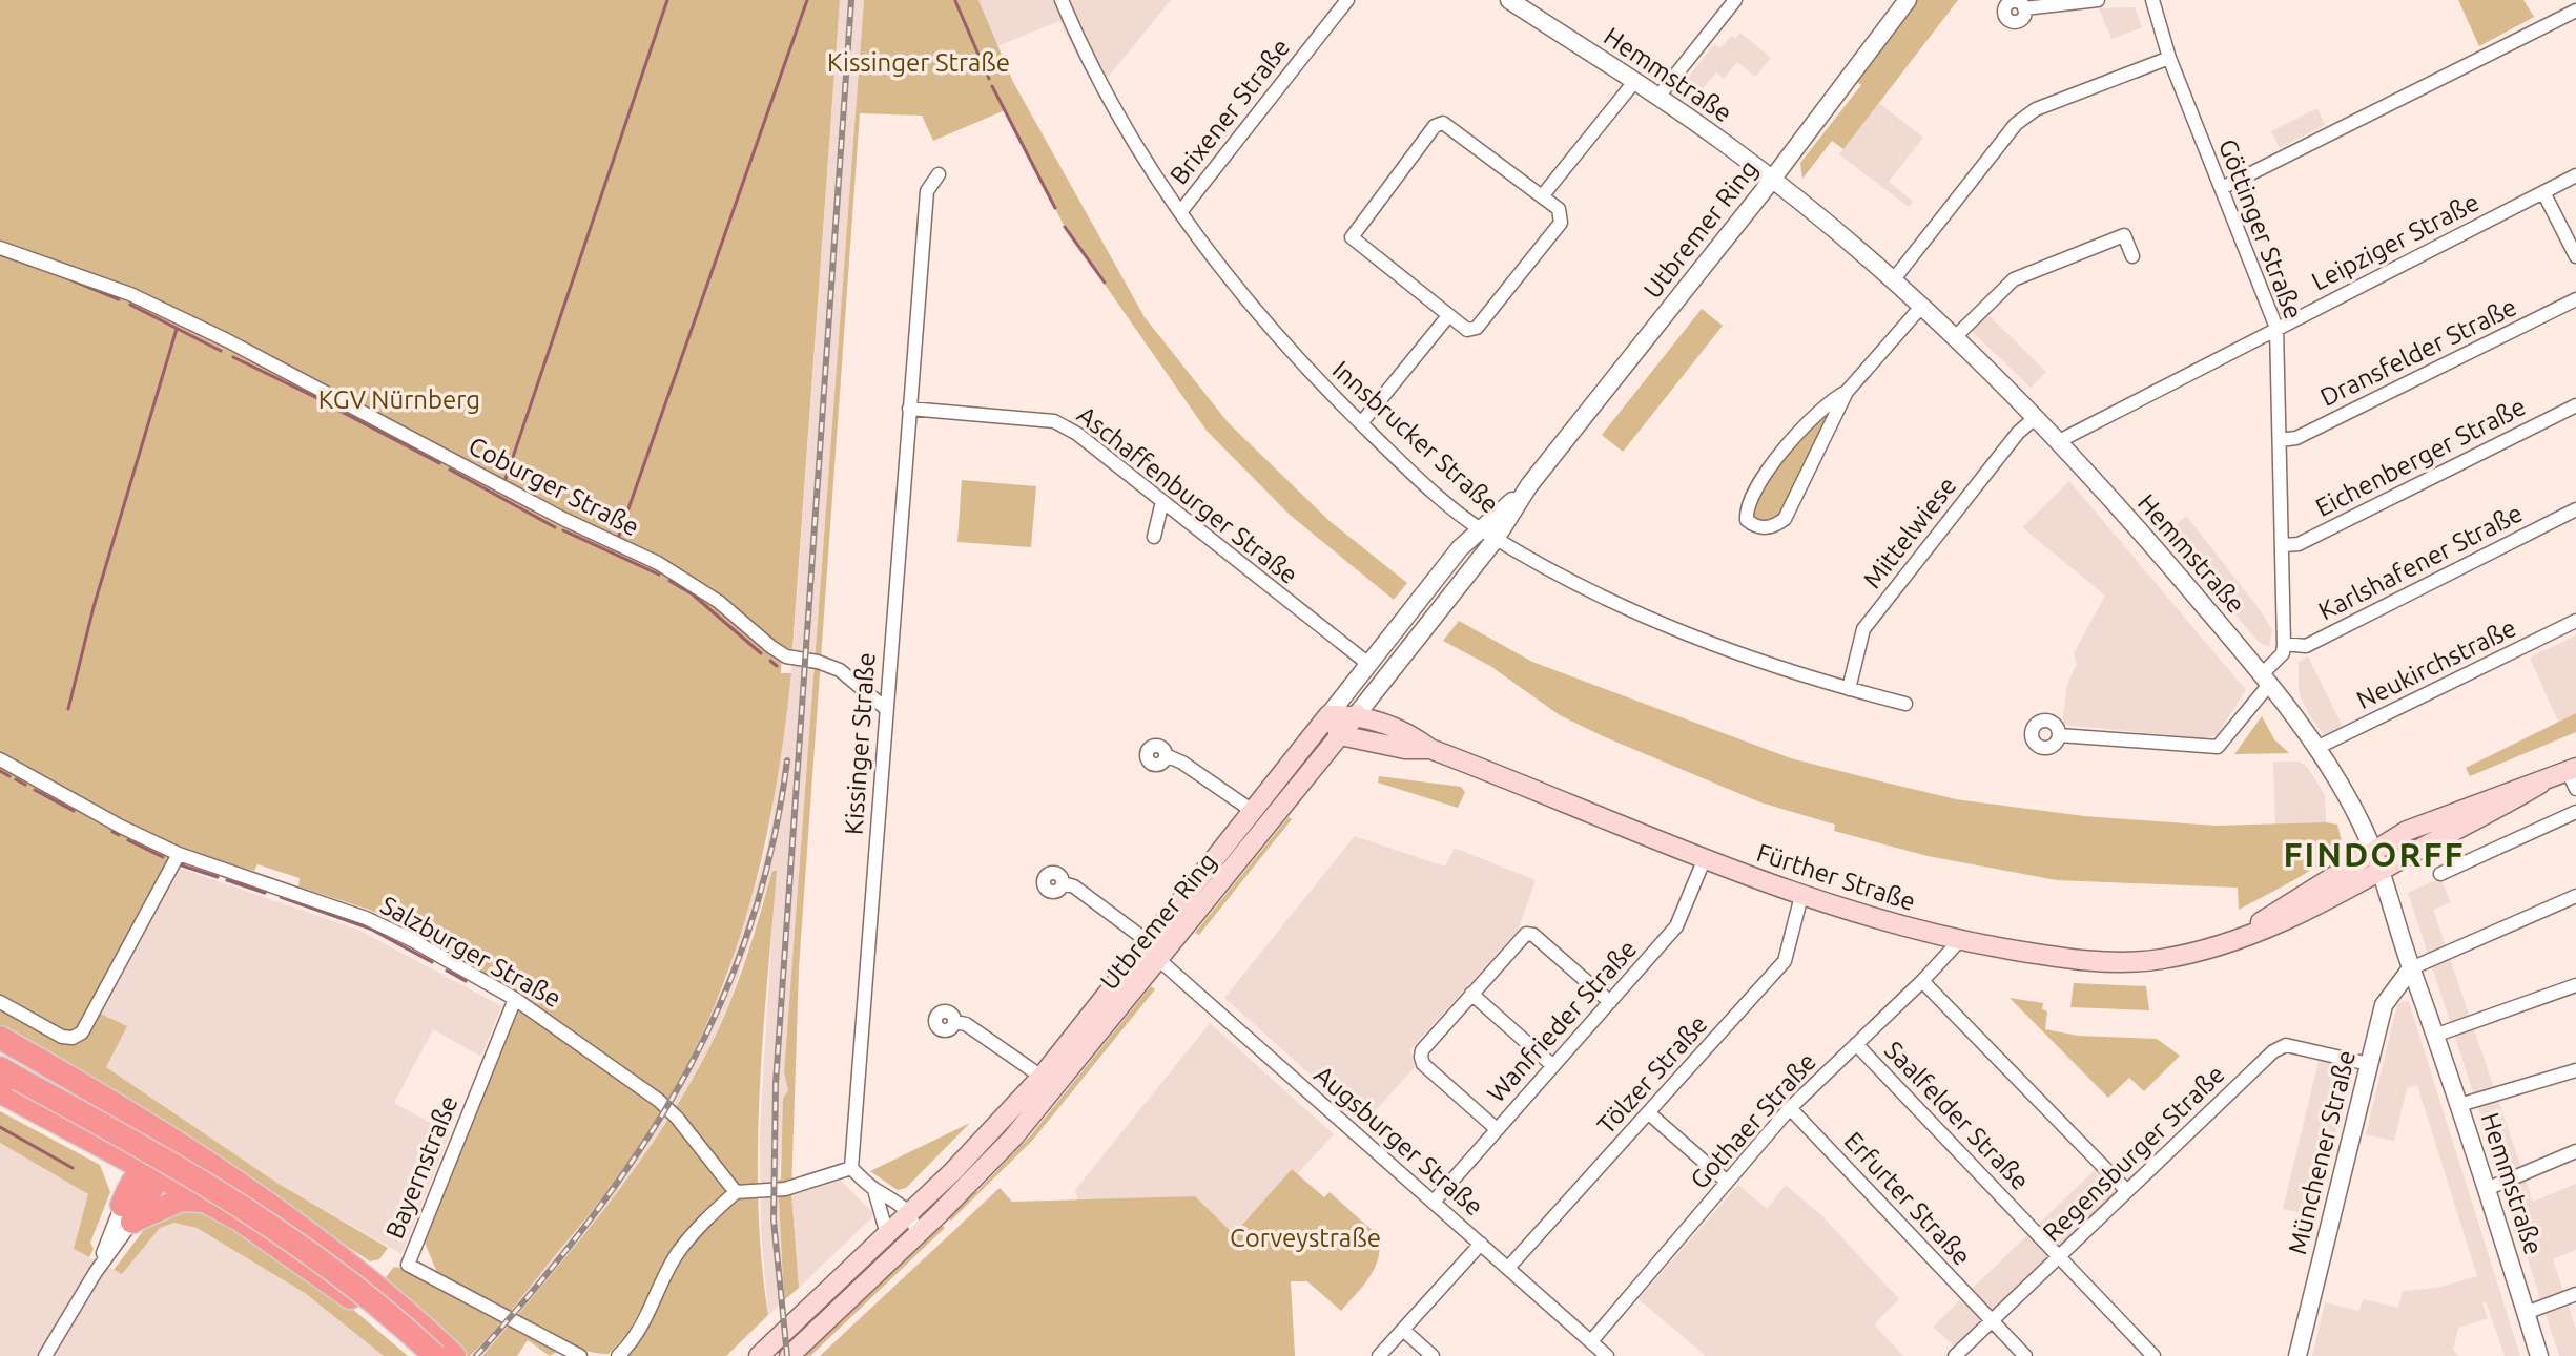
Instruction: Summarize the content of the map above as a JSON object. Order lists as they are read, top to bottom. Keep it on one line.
{"streets":{"main road":["Utbremer Ring","Fürther Straße"],"street":["Hemmstraße","Brixener Straße","Göttinger Straße","Leipziger Straße","Dransfelder Straße","Innsbrucker Straße","Eichenberger Straße","Coburger Straße","Aschaffenburger Straße","Mittelwiese","Karlshafener Straße","Neukirchstraße","Kissinger Straße","Salzburger Straße","Wanfrieder Straße","Tölzer Straße","Saalfelder Straße","Gothaer Straße","Augsburger Straße","Münchener Straße","Regensburger Straße","Bayernstraße","Erfurter Straße"]},"crossings":[["Hemmstraße","Utbremer Ring"],["Hemmstraße","Leipziger Straße"],["Hemmstraße","Mittelwiese"],["Hemmstraße","Neukirchstraße"],["Hemmstraße","Fürther Straße"],["Hemmstraße","Münchener Straße"],["Brixener Straße","Innsbrucker Straße"],["Utbremer Ring","Innsbrucker Straße"],["Utbremer Ring","Aschaffenburger Straße"],["Utbremer Ring","Fürther Straße"],["Utbremer Ring","Augsburger Straße"],["Göttinger Straße","Leipziger Straße"],["Göttinger Straße","Dransfelder Straße"],["Göttinger Straße","Eichenberger Straße"],["Göttinger Straße","Karlshafener Straße"],["Innsbrucker Straße","Mittelwiese"],["Coburger Straße","Kissinger Straße"],["Aschaffenburger Straße","Kissinger Straße"],["Fürther Straße","Wanfrieder Straße"],["Fürther Straße","Tölzer Straße"],["Fürther Straße","Gothaer Straße"],["Salzburger Straße","Bayernstraße"],["Wanfrieder Straße","Augsburger Straße"],["Tölzer Straße","Augsburger Straße"],["Saalfelder Straße","Gothaer Straße"],["Saalfelder Straße","Regensburger Straße"],["Gothaer Straße","Augsburger Straße"],["Gothaer Straße","Erfurter Straße"],["Münchener Straße","Regensburger Straße"],["Regensburger Straße","Erfurter Straße"]],"districts":["FINDORFF"],"parks":["Kissinger Straße","KGV Nürnberg","Corveystraße"]}
